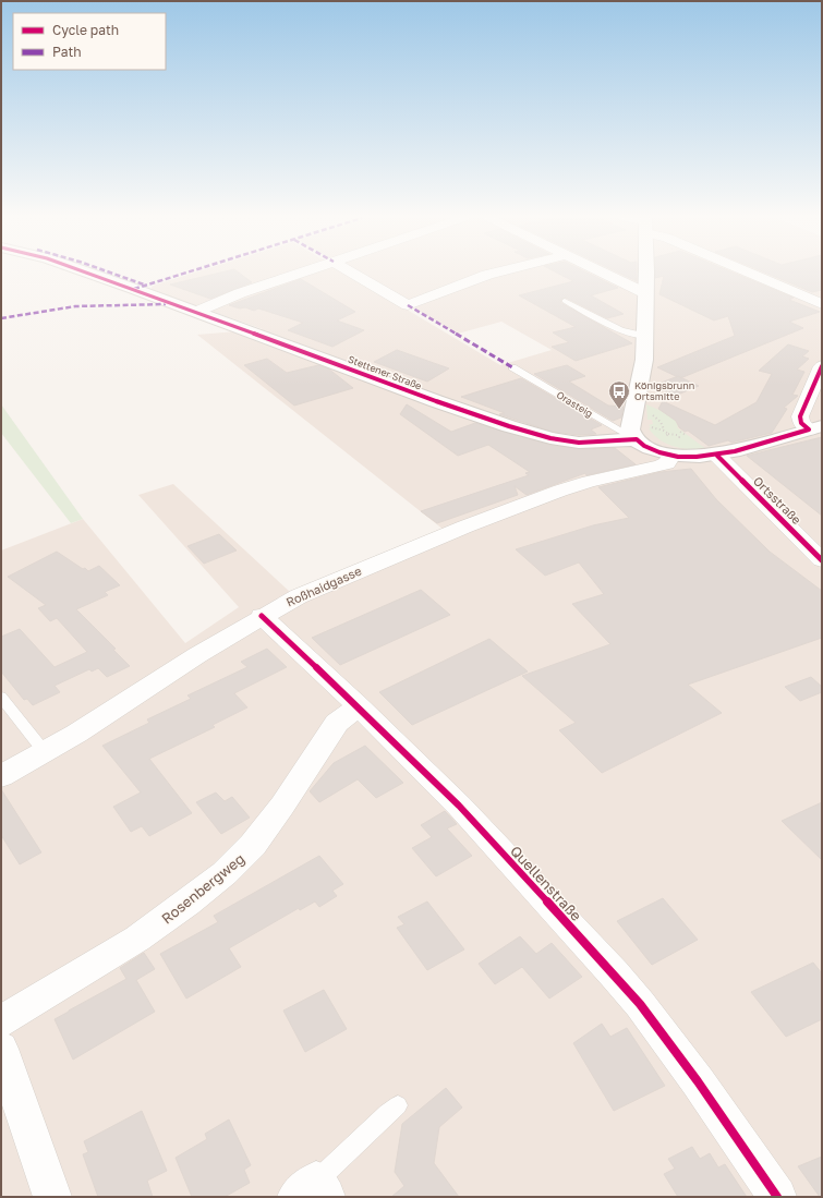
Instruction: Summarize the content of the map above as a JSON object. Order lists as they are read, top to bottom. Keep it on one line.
{"streets":{"street":["Stettener Straße","Ortsstraße","Roßhaidgasse","Quellenstraße","Rosenbergweg"],"lane":["Orasteig"]},"crossings":[["Stettener Straße","Orasteig"],["Roßhaidgasse","Quellenstraße"],["Quellenstraße","Rosenbergweg"]],"places":{"bus stop":["Königsbrunn Ortsmitte"]},"legend":["Cycle path","Path"]}
